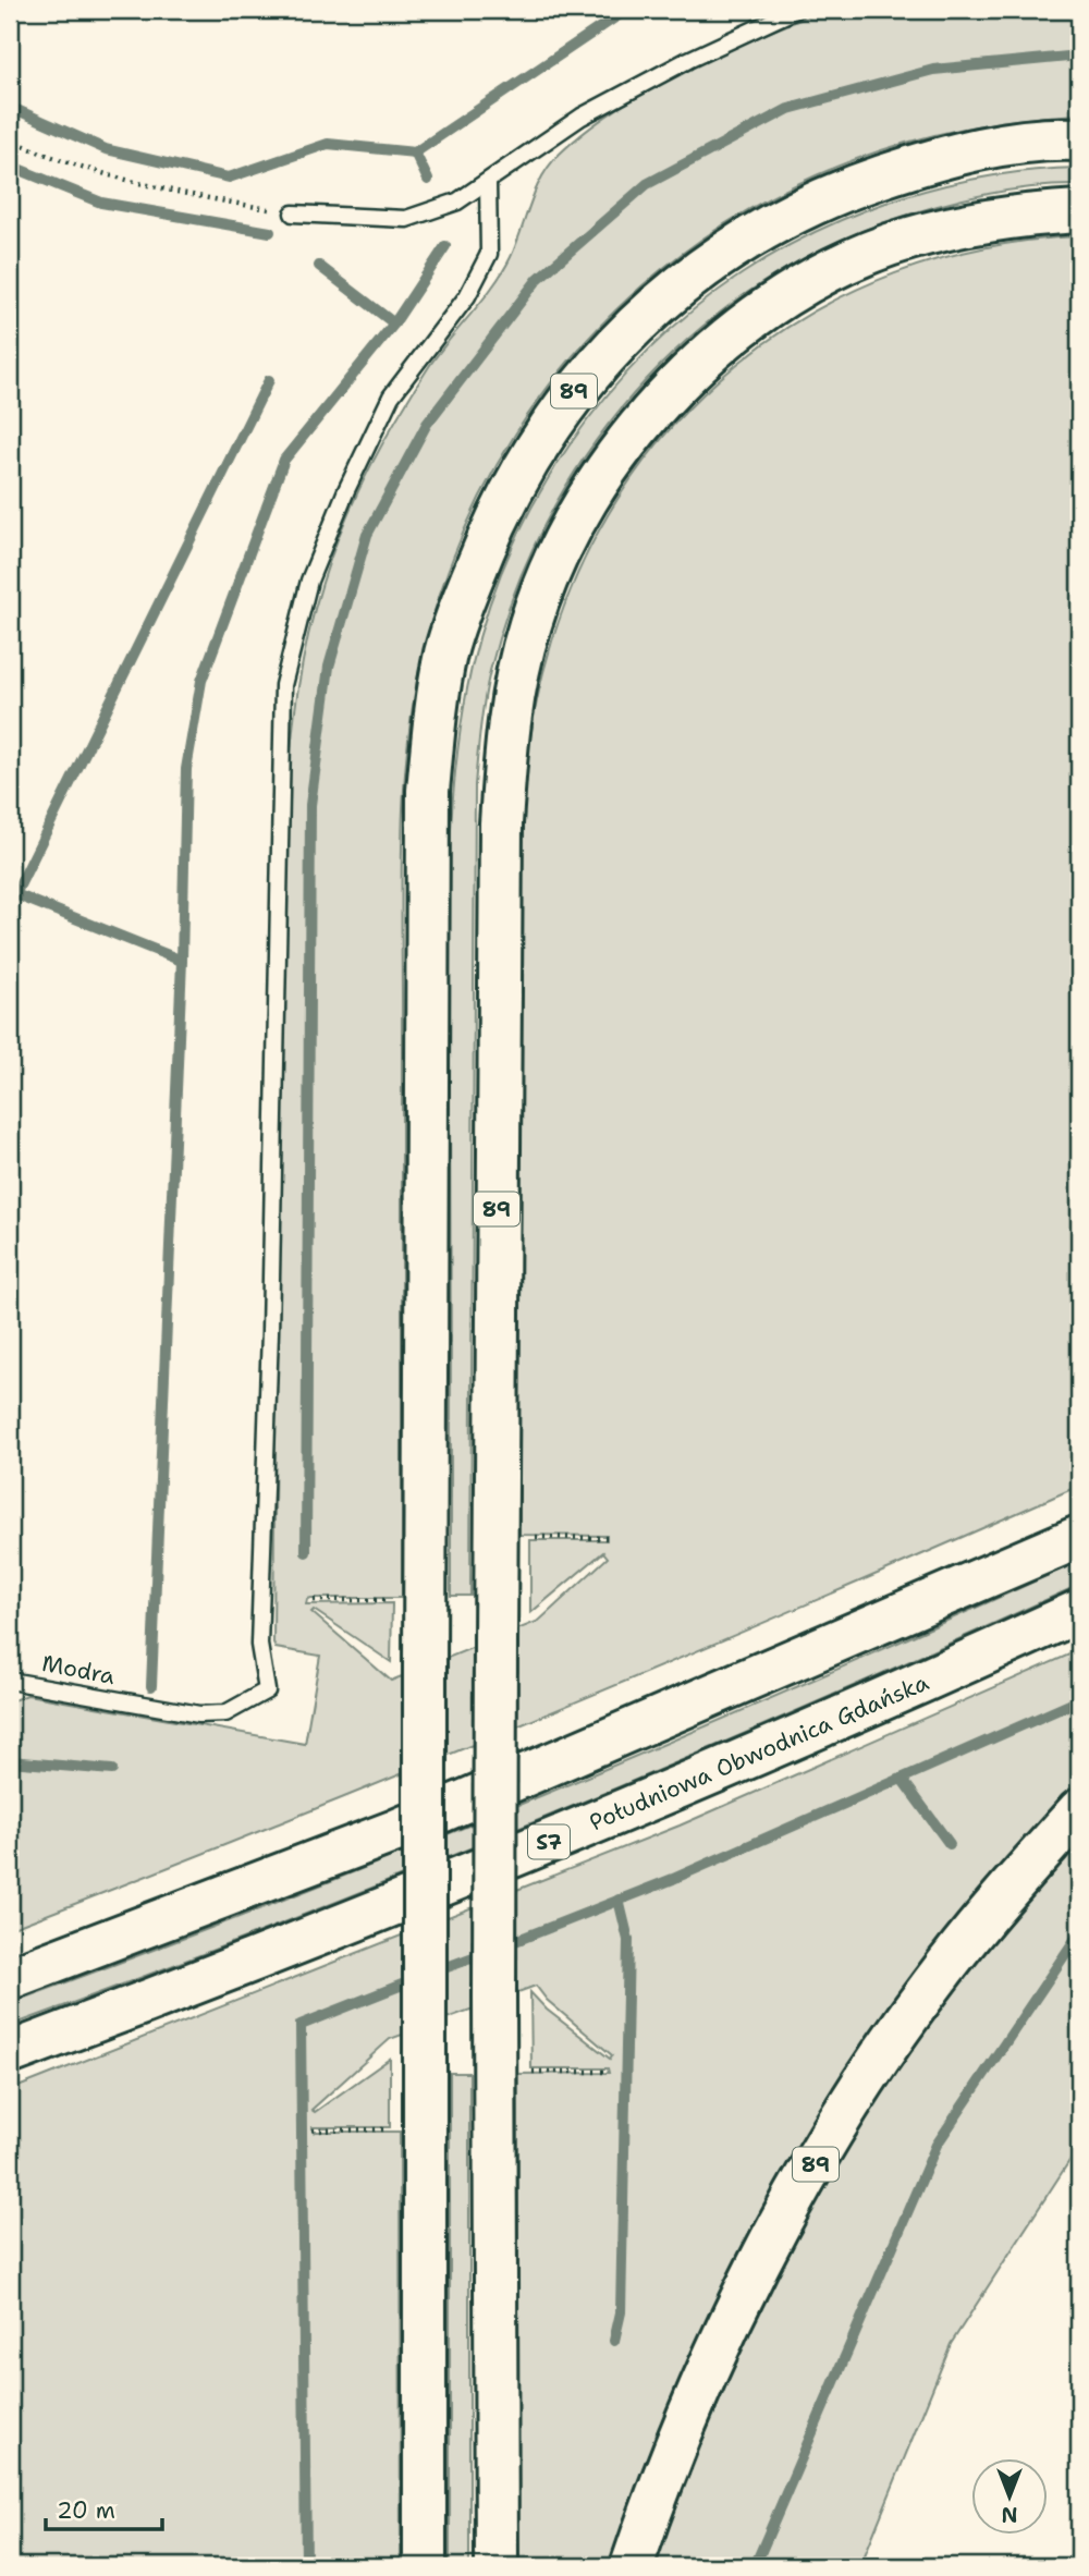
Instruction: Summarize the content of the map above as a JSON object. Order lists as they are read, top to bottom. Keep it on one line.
{"streets":{"highway":["89","Południowa Obwodnica Gdańska","S7"],"lane":["Modra"]},"scale_bar":"20 m","north":"bottom"}
